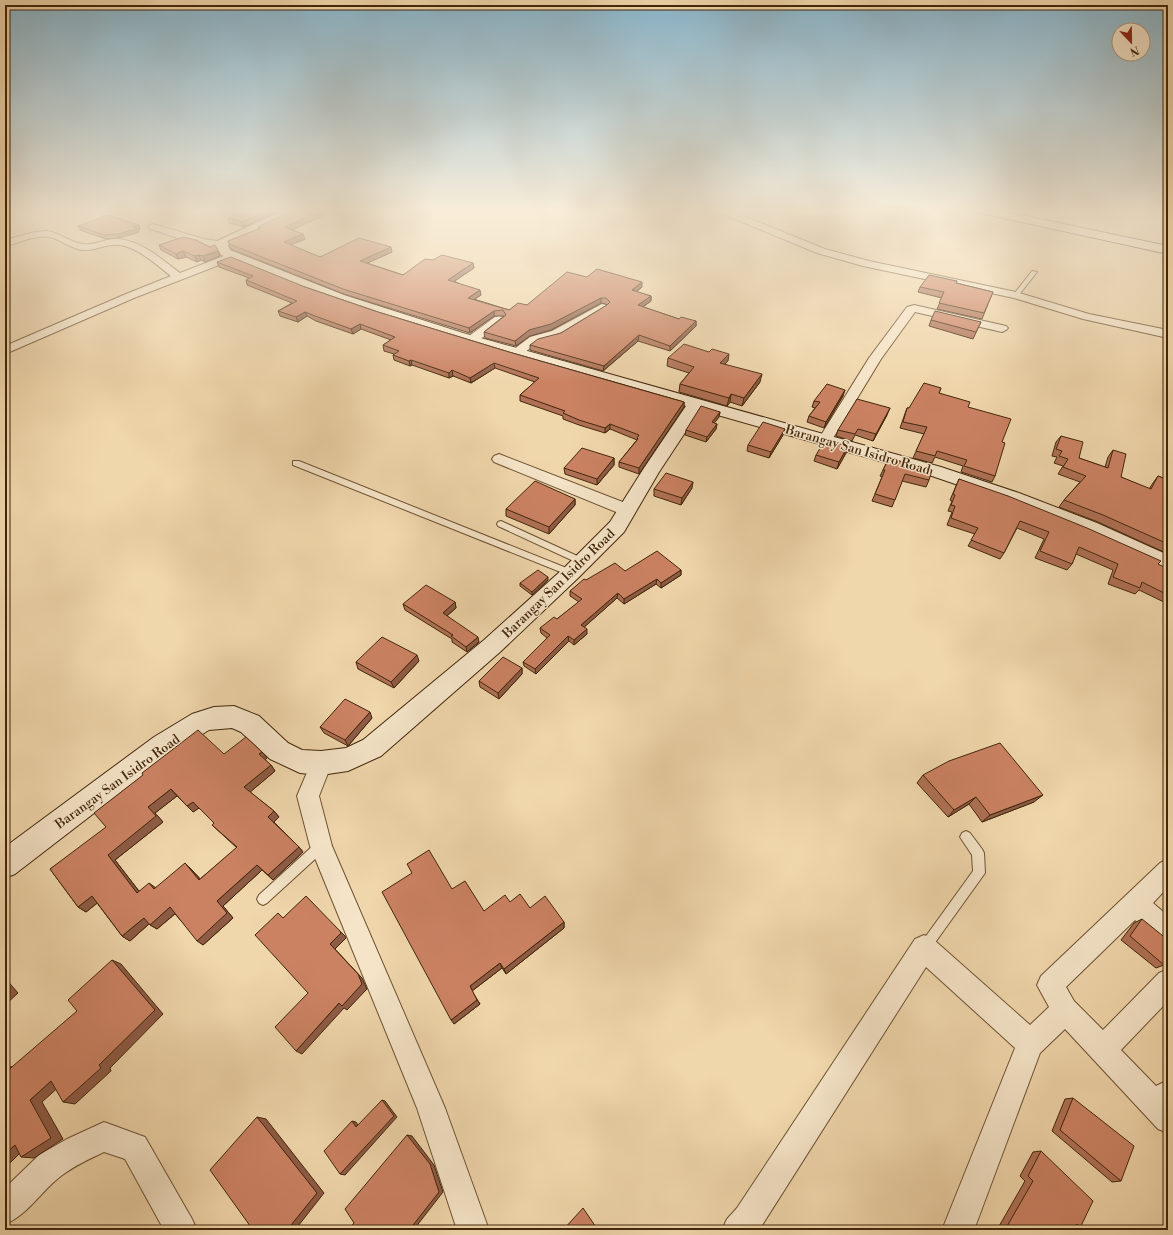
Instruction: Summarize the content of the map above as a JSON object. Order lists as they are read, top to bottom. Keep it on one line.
{"streets":{"street":["Barangay San Isidro Road"]},"north":"bottom"}
